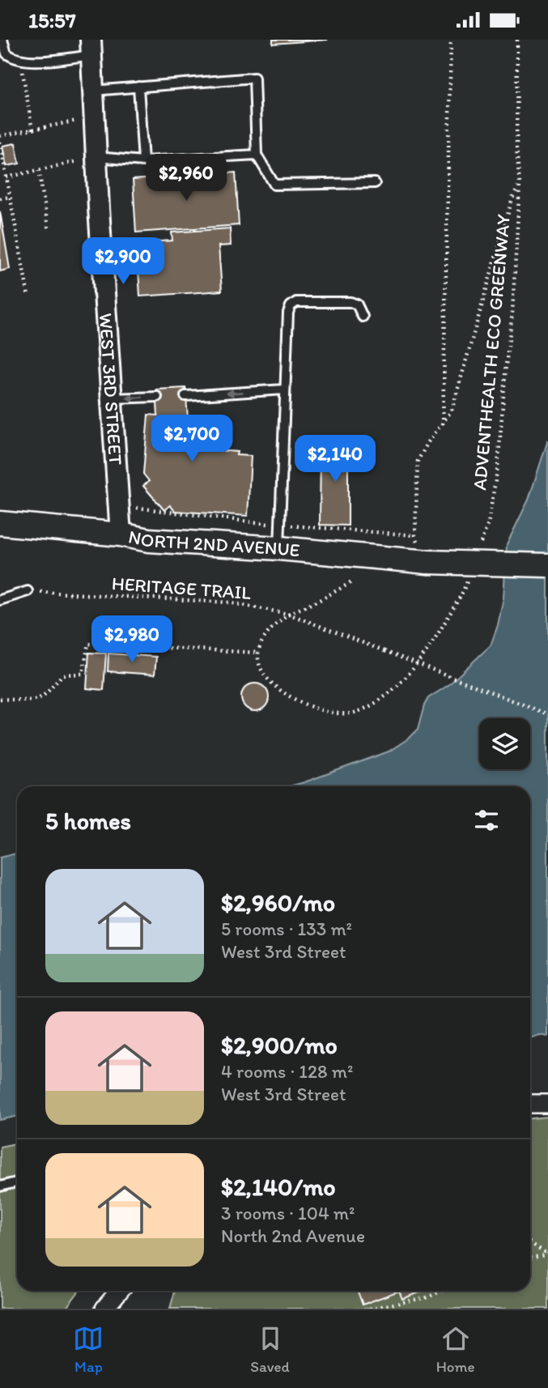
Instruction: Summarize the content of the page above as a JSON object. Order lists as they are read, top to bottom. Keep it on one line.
{"streets":{"main road":["NORTH 2ND AVENUE"],"street":["WEST 3RD STREET"],"path":["ADVENTHEALTH ECO GREENWAY","HERITAGE TRAIL"]},"crossings":[["WEST 3RD STREET","NORTH 2ND AVENUE"]],"page":{"status":"15:57","price":["$2,960","$2,900","$2,700","$2,140","$2,980"],"heading":"5 homes","list":[{"name":"$2,960/mo","note":"5 rooms · 133 m² · West 3rd Street"},{"name":"$2,900/mo","note":"4 rooms · 128 m² · West 3rd Street"},{"name":"$2,140/mo","note":"3 rooms · 104 m² · North 2nd Avenue"}],"tabs":["Map","Saved","Home"]}}
